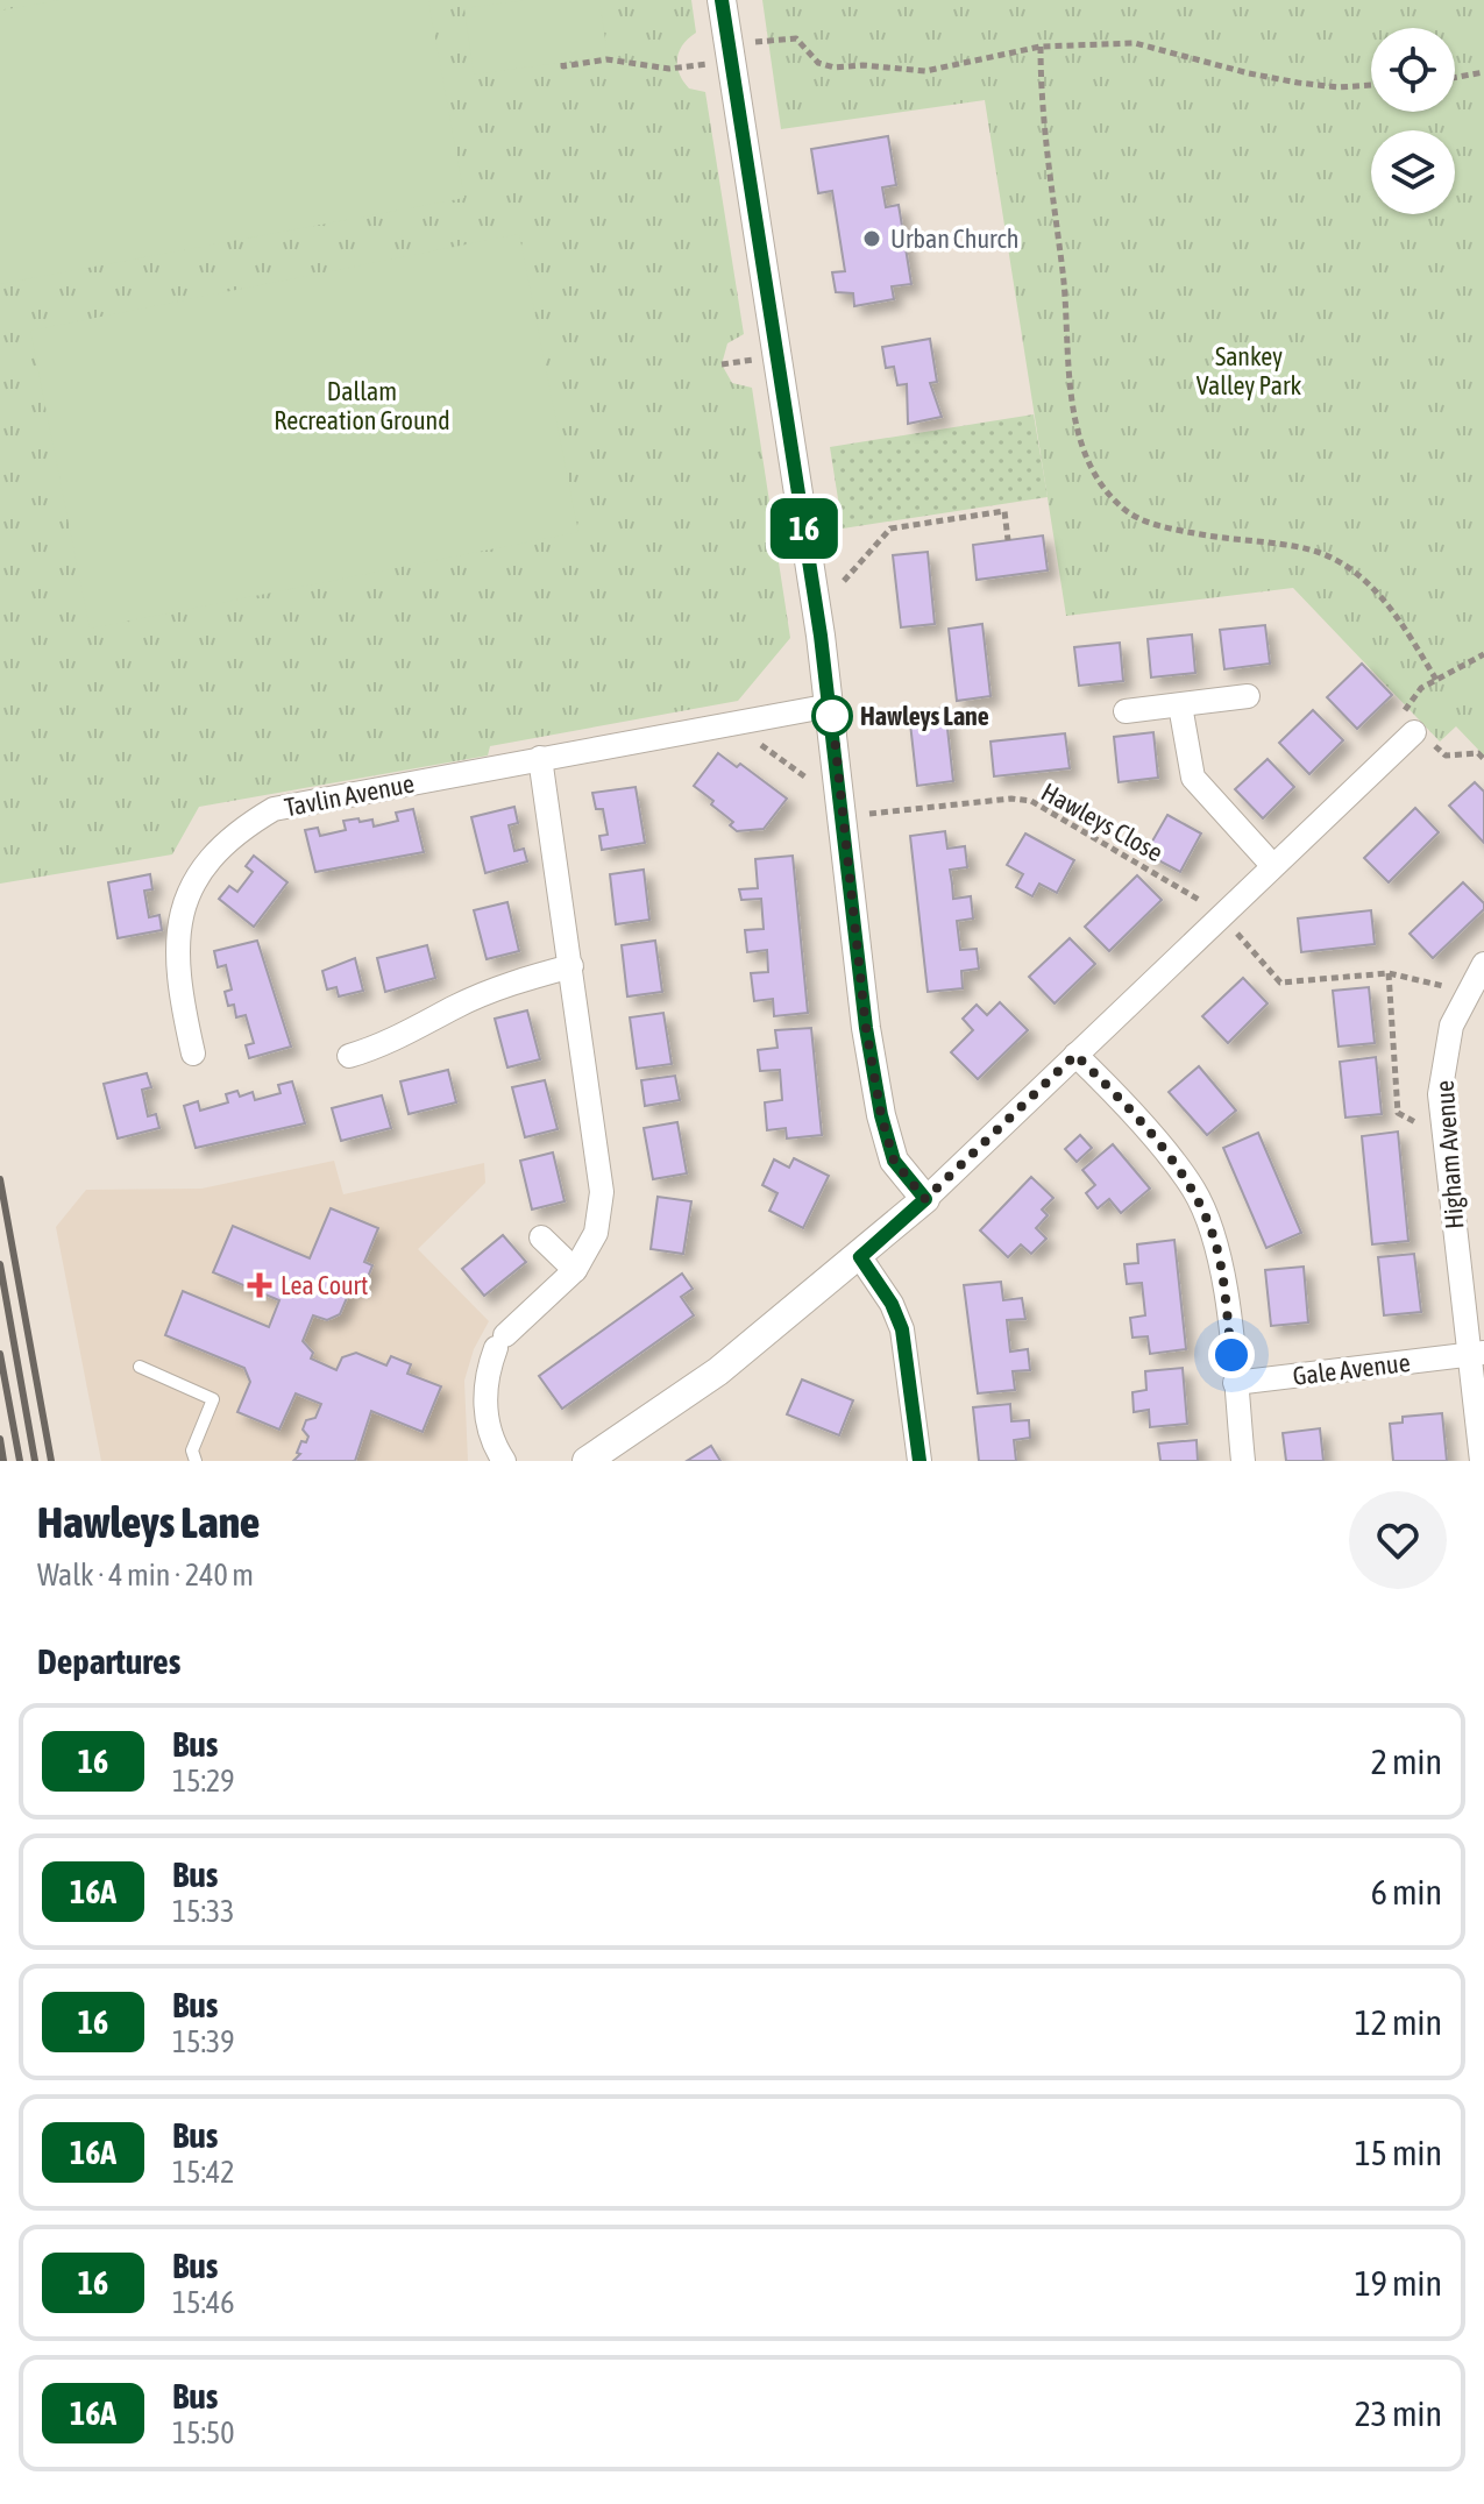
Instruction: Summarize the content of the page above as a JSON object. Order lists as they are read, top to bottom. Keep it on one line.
{"streets":{"street":["Tavlin Avenue","Higham Avenue","Gale Avenue"],"path":["Hawleys Close"]},"crossings":[["Higham Avenue","Gale Avenue"]],"parks":["Sankey Valley Park","Dallam Recreation Ground"],"places":{"other":["Urban Church","Hawleys Lane"],"health":["Lea Court"]},"lines":["bus line 16"],"page":{"on_map":"16","heading":[["Hawleys Lane","Walk · 4 min · 240 m"],"Departures"],"list":[{"mark":"16","name":"Bus","note":"15:29","value":"2 min"},{"mark":"16A","name":"Bus","note":"15:33","value":"6 min"},{"mark":"16","name":"Bus","note":"15:39","value":"12 min"},{"mark":"16A","name":"Bus","note":"15:42","value":"15 min"},{"mark":"16","name":"Bus","note":"15:46","value":"19 min"},{"mark":"16A","name":"Bus","note":"15:50","value":"23 min"}]}}
